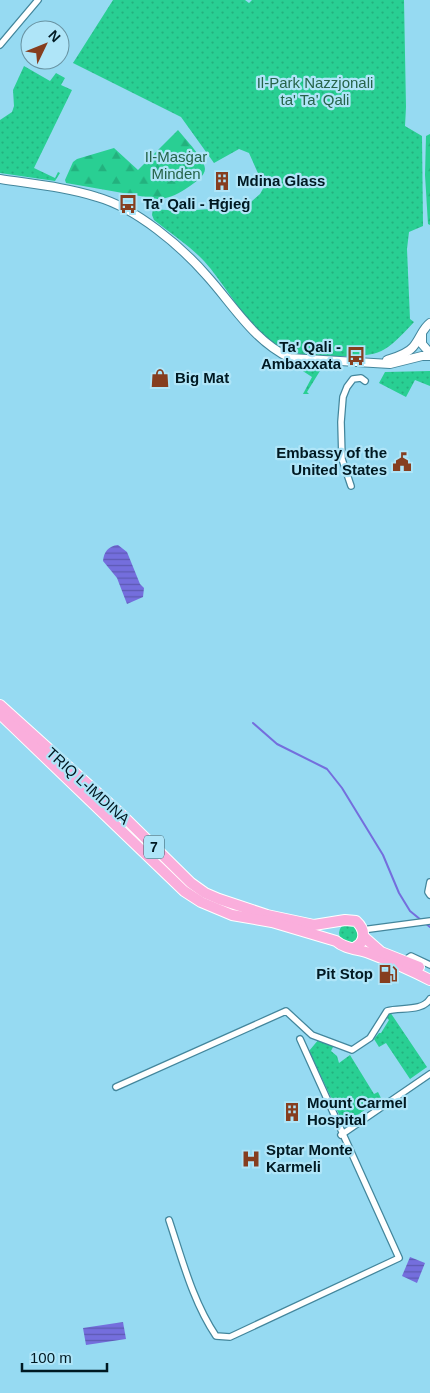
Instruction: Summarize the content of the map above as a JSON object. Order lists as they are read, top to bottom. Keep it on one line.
{"streets":{"highway":["TRIQ L-IMDINA","7"]},"parks":["Il-Park Nazzjonali ta' Ta' Qali","Il-Masġar Minden"],"places":{"building":["Mdina Glass","Mount Carmel Hospital"],"bus stop":["Ta' Qali - Ħġieġ","Ta' Qali - Ambaxxata"],"shop":["Big Mat"],"public building":["Embassy of the United States"],"fuel station":["Pit Stop"],"hospital":["Sptar Monte Karmeli"]},"scale_bar":"100 m","north":"top right"}
